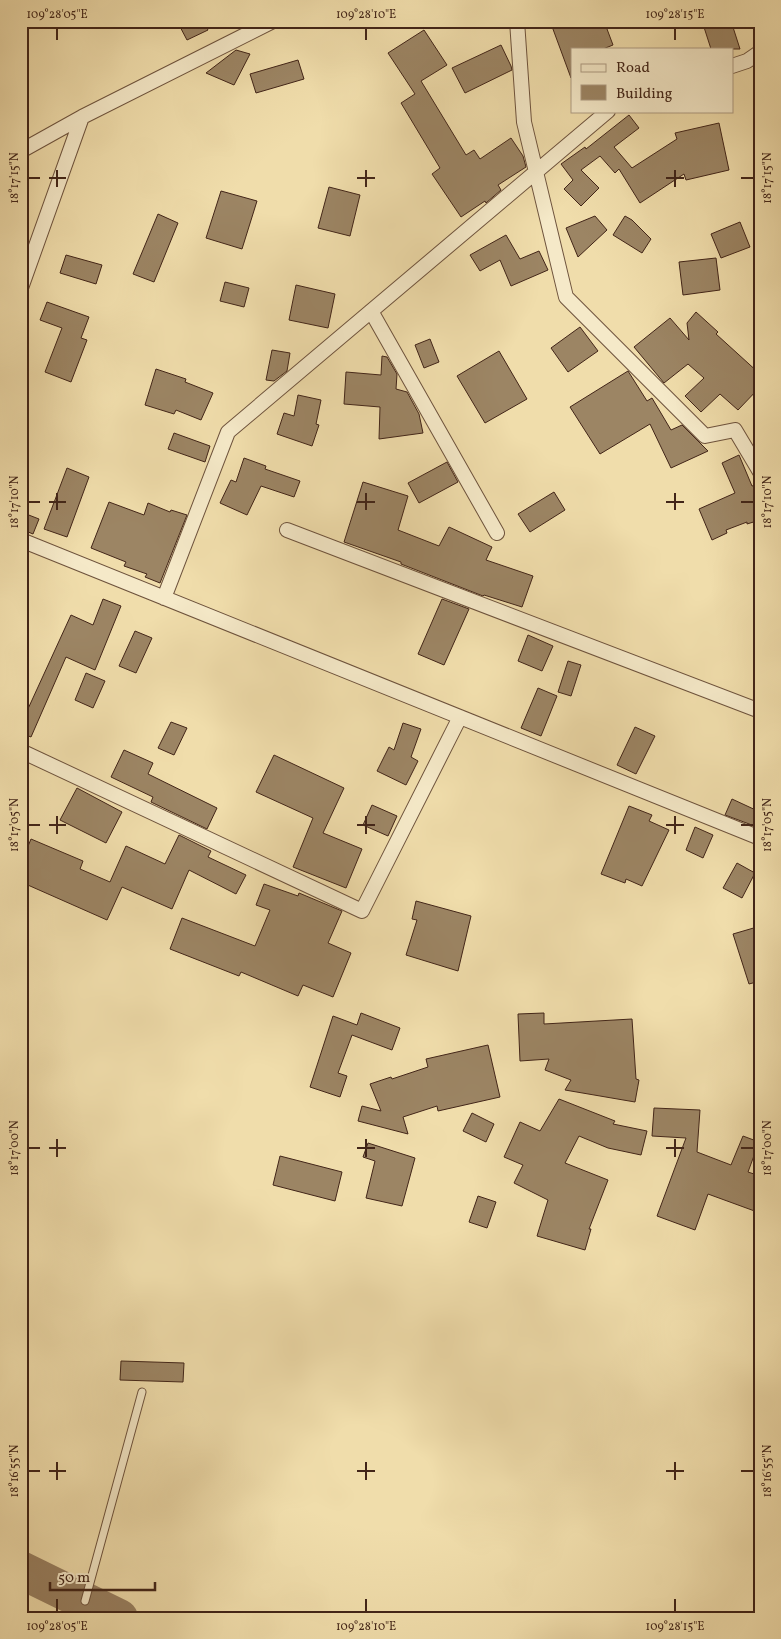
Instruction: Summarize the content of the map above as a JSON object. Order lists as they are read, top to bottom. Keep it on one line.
{"legend":["Road","Building"],"scale_bar":"50 m","coordinates":["109°28'05\"E","109°28'10\"E","109°28'15\"E","18°17'15\"N","18°17'10\"N","18°17'05\"N","18°17'00\"N","18°16'55\"N"]}
